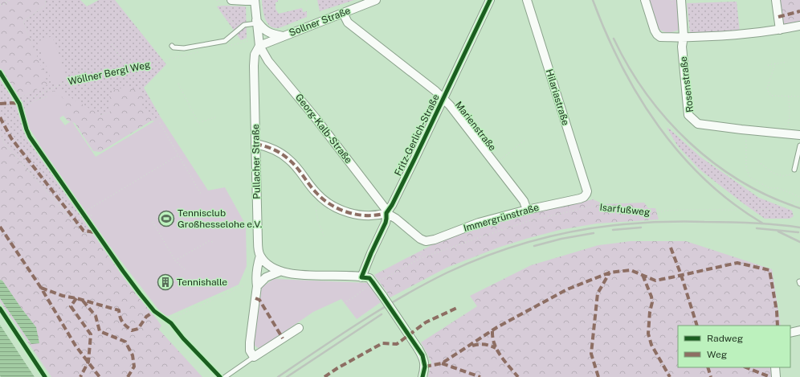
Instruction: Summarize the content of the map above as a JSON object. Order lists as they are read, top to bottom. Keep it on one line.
{"streets":{"street":["Sollner Straße","Rosenstraße","Hilariastraße","Marienstraße","Georg-Kalb-Straße","Fritz-Gerlich-Straße","Pullacher Straße","Immergrünstraße"],"path":["Wöllner Bergl Weg","Isarfußweg"]},"crossings":[["Sollner Straße","Marienstraße"],["Sollner Straße","Georg-Kalb-Straße"],["Sollner Straße","Pullacher Straße"],["Hilariastraße","Immergrünstraße"],["Marienstraße","Fritz-Gerlich-Straße"],["Marienstraße","Immergrünstraße"],["Georg-Kalb-Straße","Fritz-Gerlich-Straße"],["Georg-Kalb-Straße","Pullacher Straße"]],"places":{"sports":["Tennisclub Großhesselohe e.V."],"building":["Tennishalle"]},"legend":["Radweg","Weg"]}
